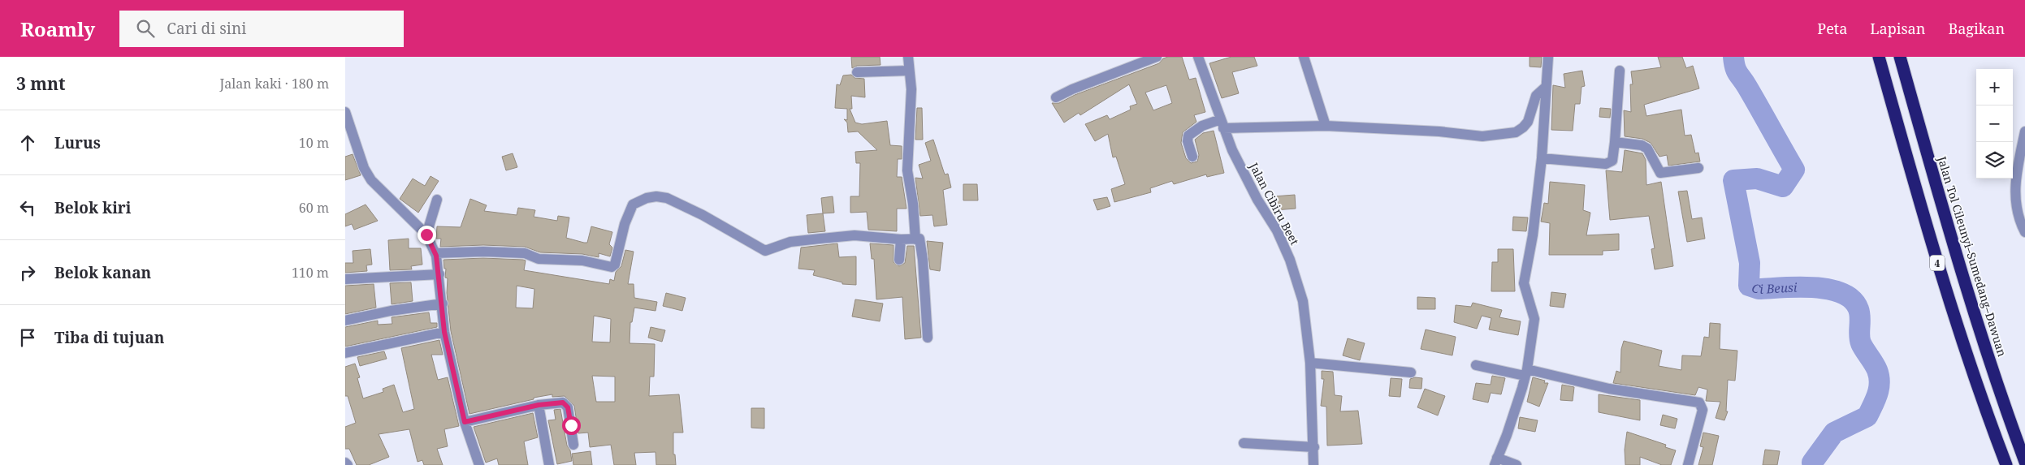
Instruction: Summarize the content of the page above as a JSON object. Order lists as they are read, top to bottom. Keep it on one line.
{"streets":{"highway":["Jalan Tol Cileunyi–Sumedang–Dawuan","4"],"street":["Jalan Cibiru Beet"]},"water":["Ci Beusi"],"page":{"header":"Roamly","search":"Cari di sini","nav":["Peta","Lapisan","Bagikan"],"heading":["3 mnt","Jalan kaki · 180 m"],"map_buttons":["+","−"],"list":[["Lurus","10 m"],["Belok kiri","60 m"],["Belok kanan","110 m"],"Tiba di tujuan"]}}
